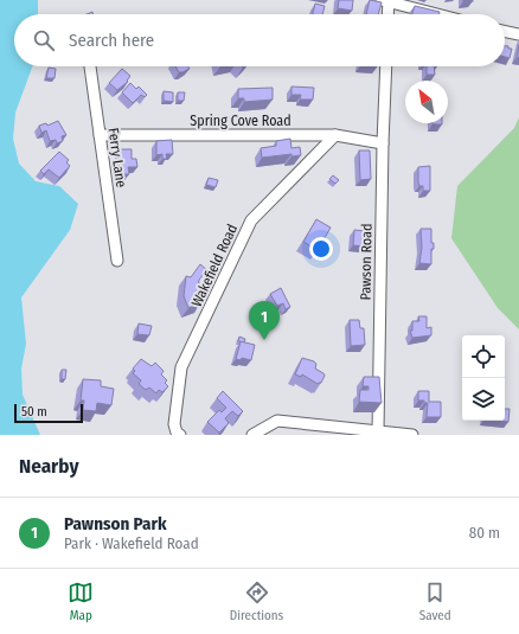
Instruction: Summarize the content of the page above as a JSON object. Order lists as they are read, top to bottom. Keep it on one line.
{"streets":{"street":["Spring Cove Road","Ferry Lane","Pawson Road","Wakefield Road"]},"crossings":[["Spring Cove Road","Ferry Lane"],["Spring Cove Road","Pawson Road"],["Spring Cove Road","Wakefield Road"]],"scale_bar":"50 m","north":"top left","page":{"search":"Search here","pins":"1","scale":"50 m","heading":"Nearby","list":[{"mark":"1","name":"Pawnson Park","note":"Park · Wakefield Road","value":"80 m"}],"nav":["Map","Directions","Saved"]}}
